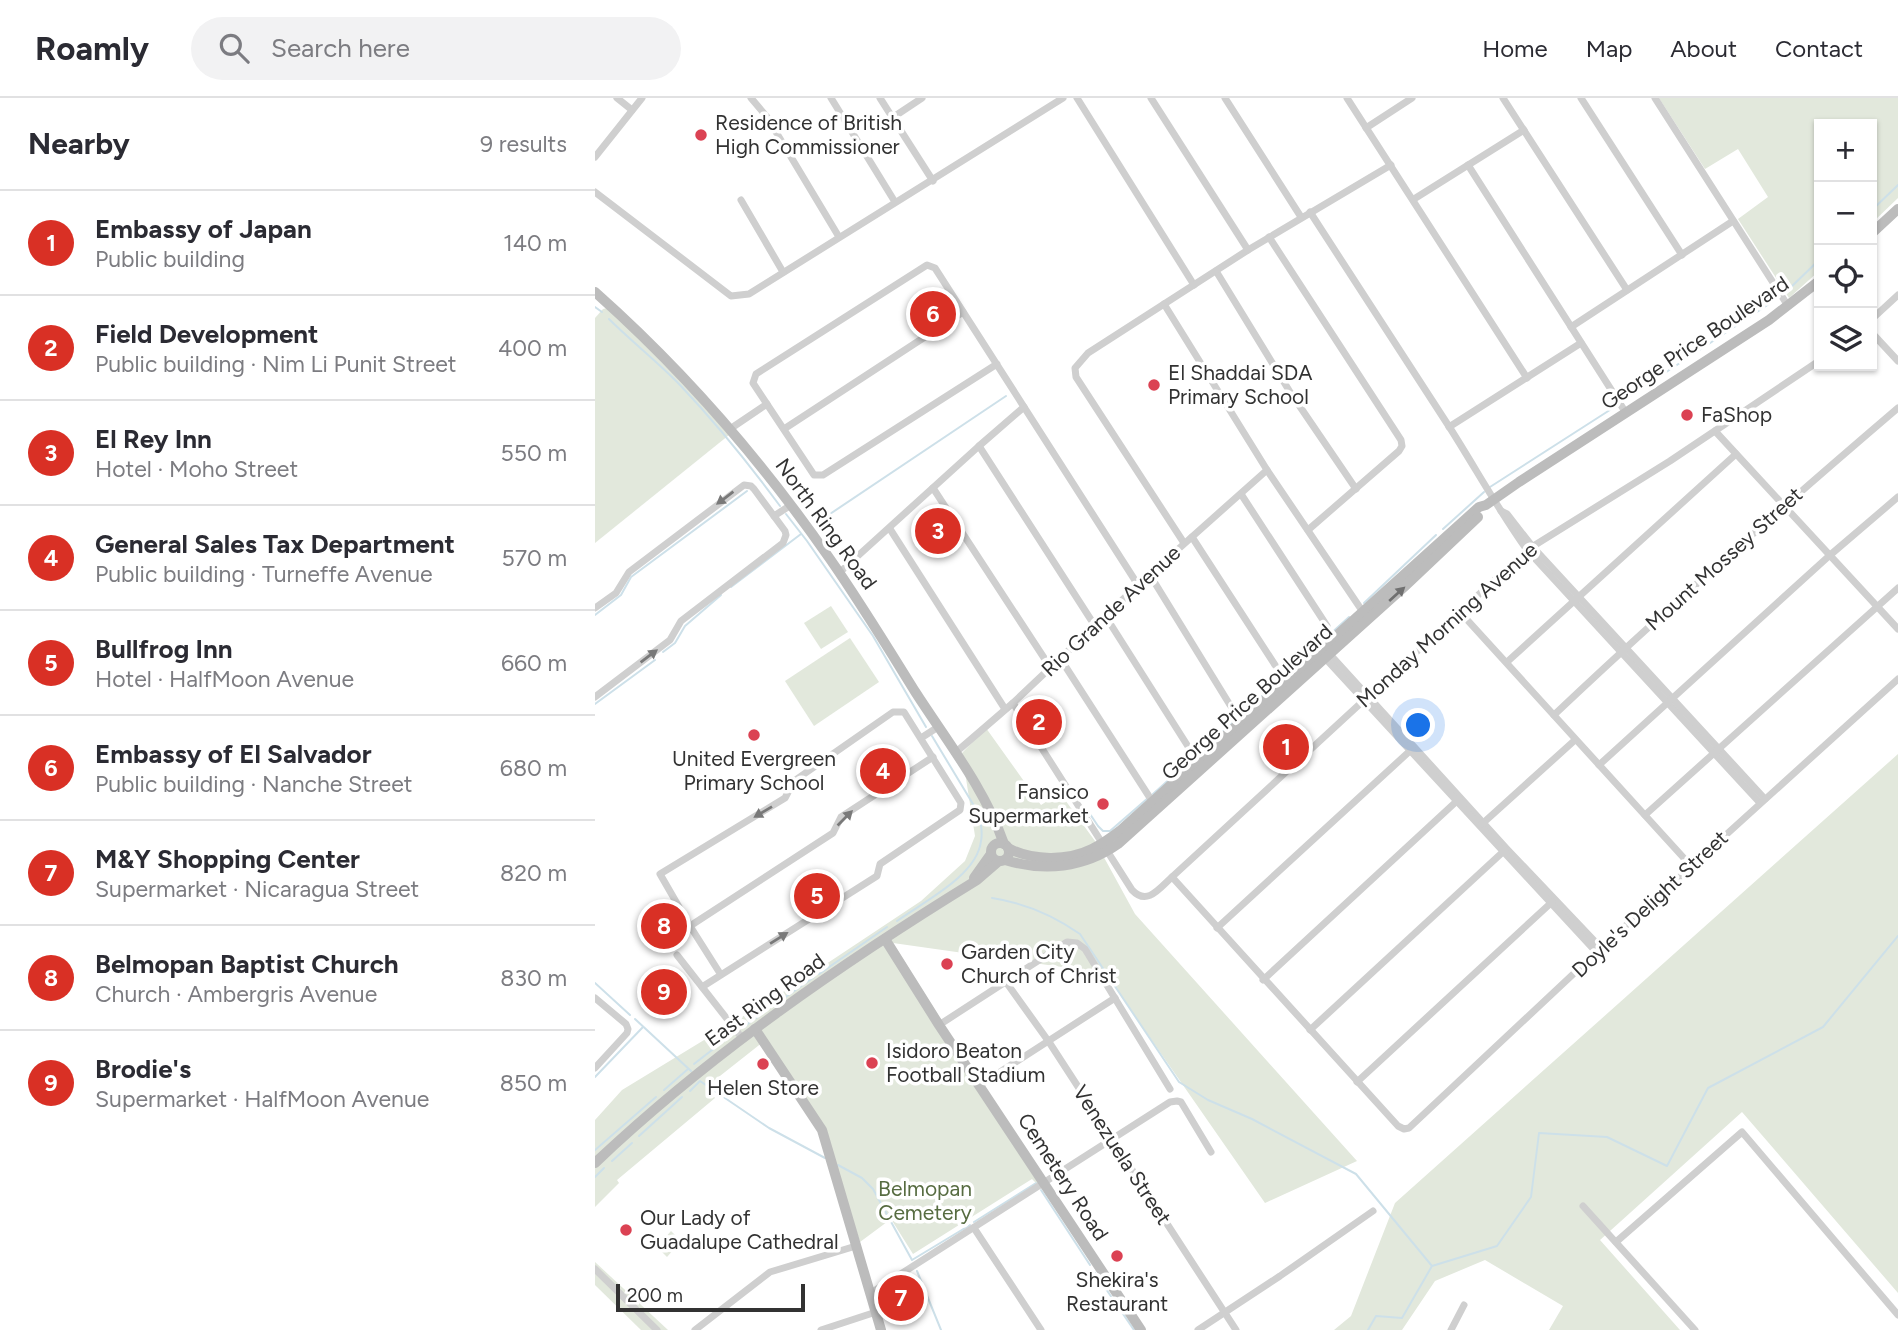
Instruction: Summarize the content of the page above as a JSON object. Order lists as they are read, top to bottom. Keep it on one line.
{"streets":{"main road":["George Price Boulevard","North Ring Road","East Ring Road","Cemetery Road"],"street":["Mount Mossey Street","Rio Grande Avenue","Monday Morning Avenue","Doyle's Delight Street","Venezuela Street"]},"crossings":[["George Price Boulevard","North Ring Road"],["George Price Boulevard","Monday Morning Avenue"],["George Price Boulevard","East Ring Road"],["North Ring Road","Rio Grande Avenue"],["North Ring Road","East Ring Road"],["East Ring Road","Cemetery Road"]],"parks":["Belmopan Cemetery"],"places":["Residence of British High Commissioner","El Shaddai SDA Primary School","FaShop","United Evergreen Primary School","Fansico Supermarket","Garden City Church of Christ","Isidoro Beaton Football Stadium","Helen Store","Our Lady of Guadalupe Cathedral","Shekira's Restaurant"],"scale_bar":"200 m","page":{"header":"Roamly","search":"Search here","nav":["Home","Map","About","Contact"],"heading":["Nearby","9 results"],"map_buttons":["+","−"],"list":[{"mark":"1","name":"Embassy of Japan","note":"Public building","value":"140 m"},{"mark":"2","name":"Field Development","note":"Public building · Nim Li Punit Street","value":"400 m"},{"mark":"3","name":"El Rey Inn","note":"Hotel · Moho Street","value":"550 m"},{"mark":"4","name":"General Sales Tax Department","note":"Public building · Turneffe Avenue","value":"570 m"},{"mark":"5","name":"Bullfrog Inn","note":"Hotel · HalfMoon Avenue","value":"660 m"},{"mark":"6","name":"Embassy of El Salvador","note":"Public building · Nanche Street","value":"680 m"},{"mark":"7","name":"M&Y Shopping Center","note":"Supermarket · Nicaragua Street","value":"820 m"},{"mark":"8","name":"Belmopan Baptist Church","note":"Church · Ambergris Avenue","value":"830 m"},{"mark":"9","name":"Brodie's","note":"Supermarket · HalfMoon Avenue","value":"850 m"}],"pins":["6","3","2","1","4","5","8","9","7"],"scale":"200 m"}}
